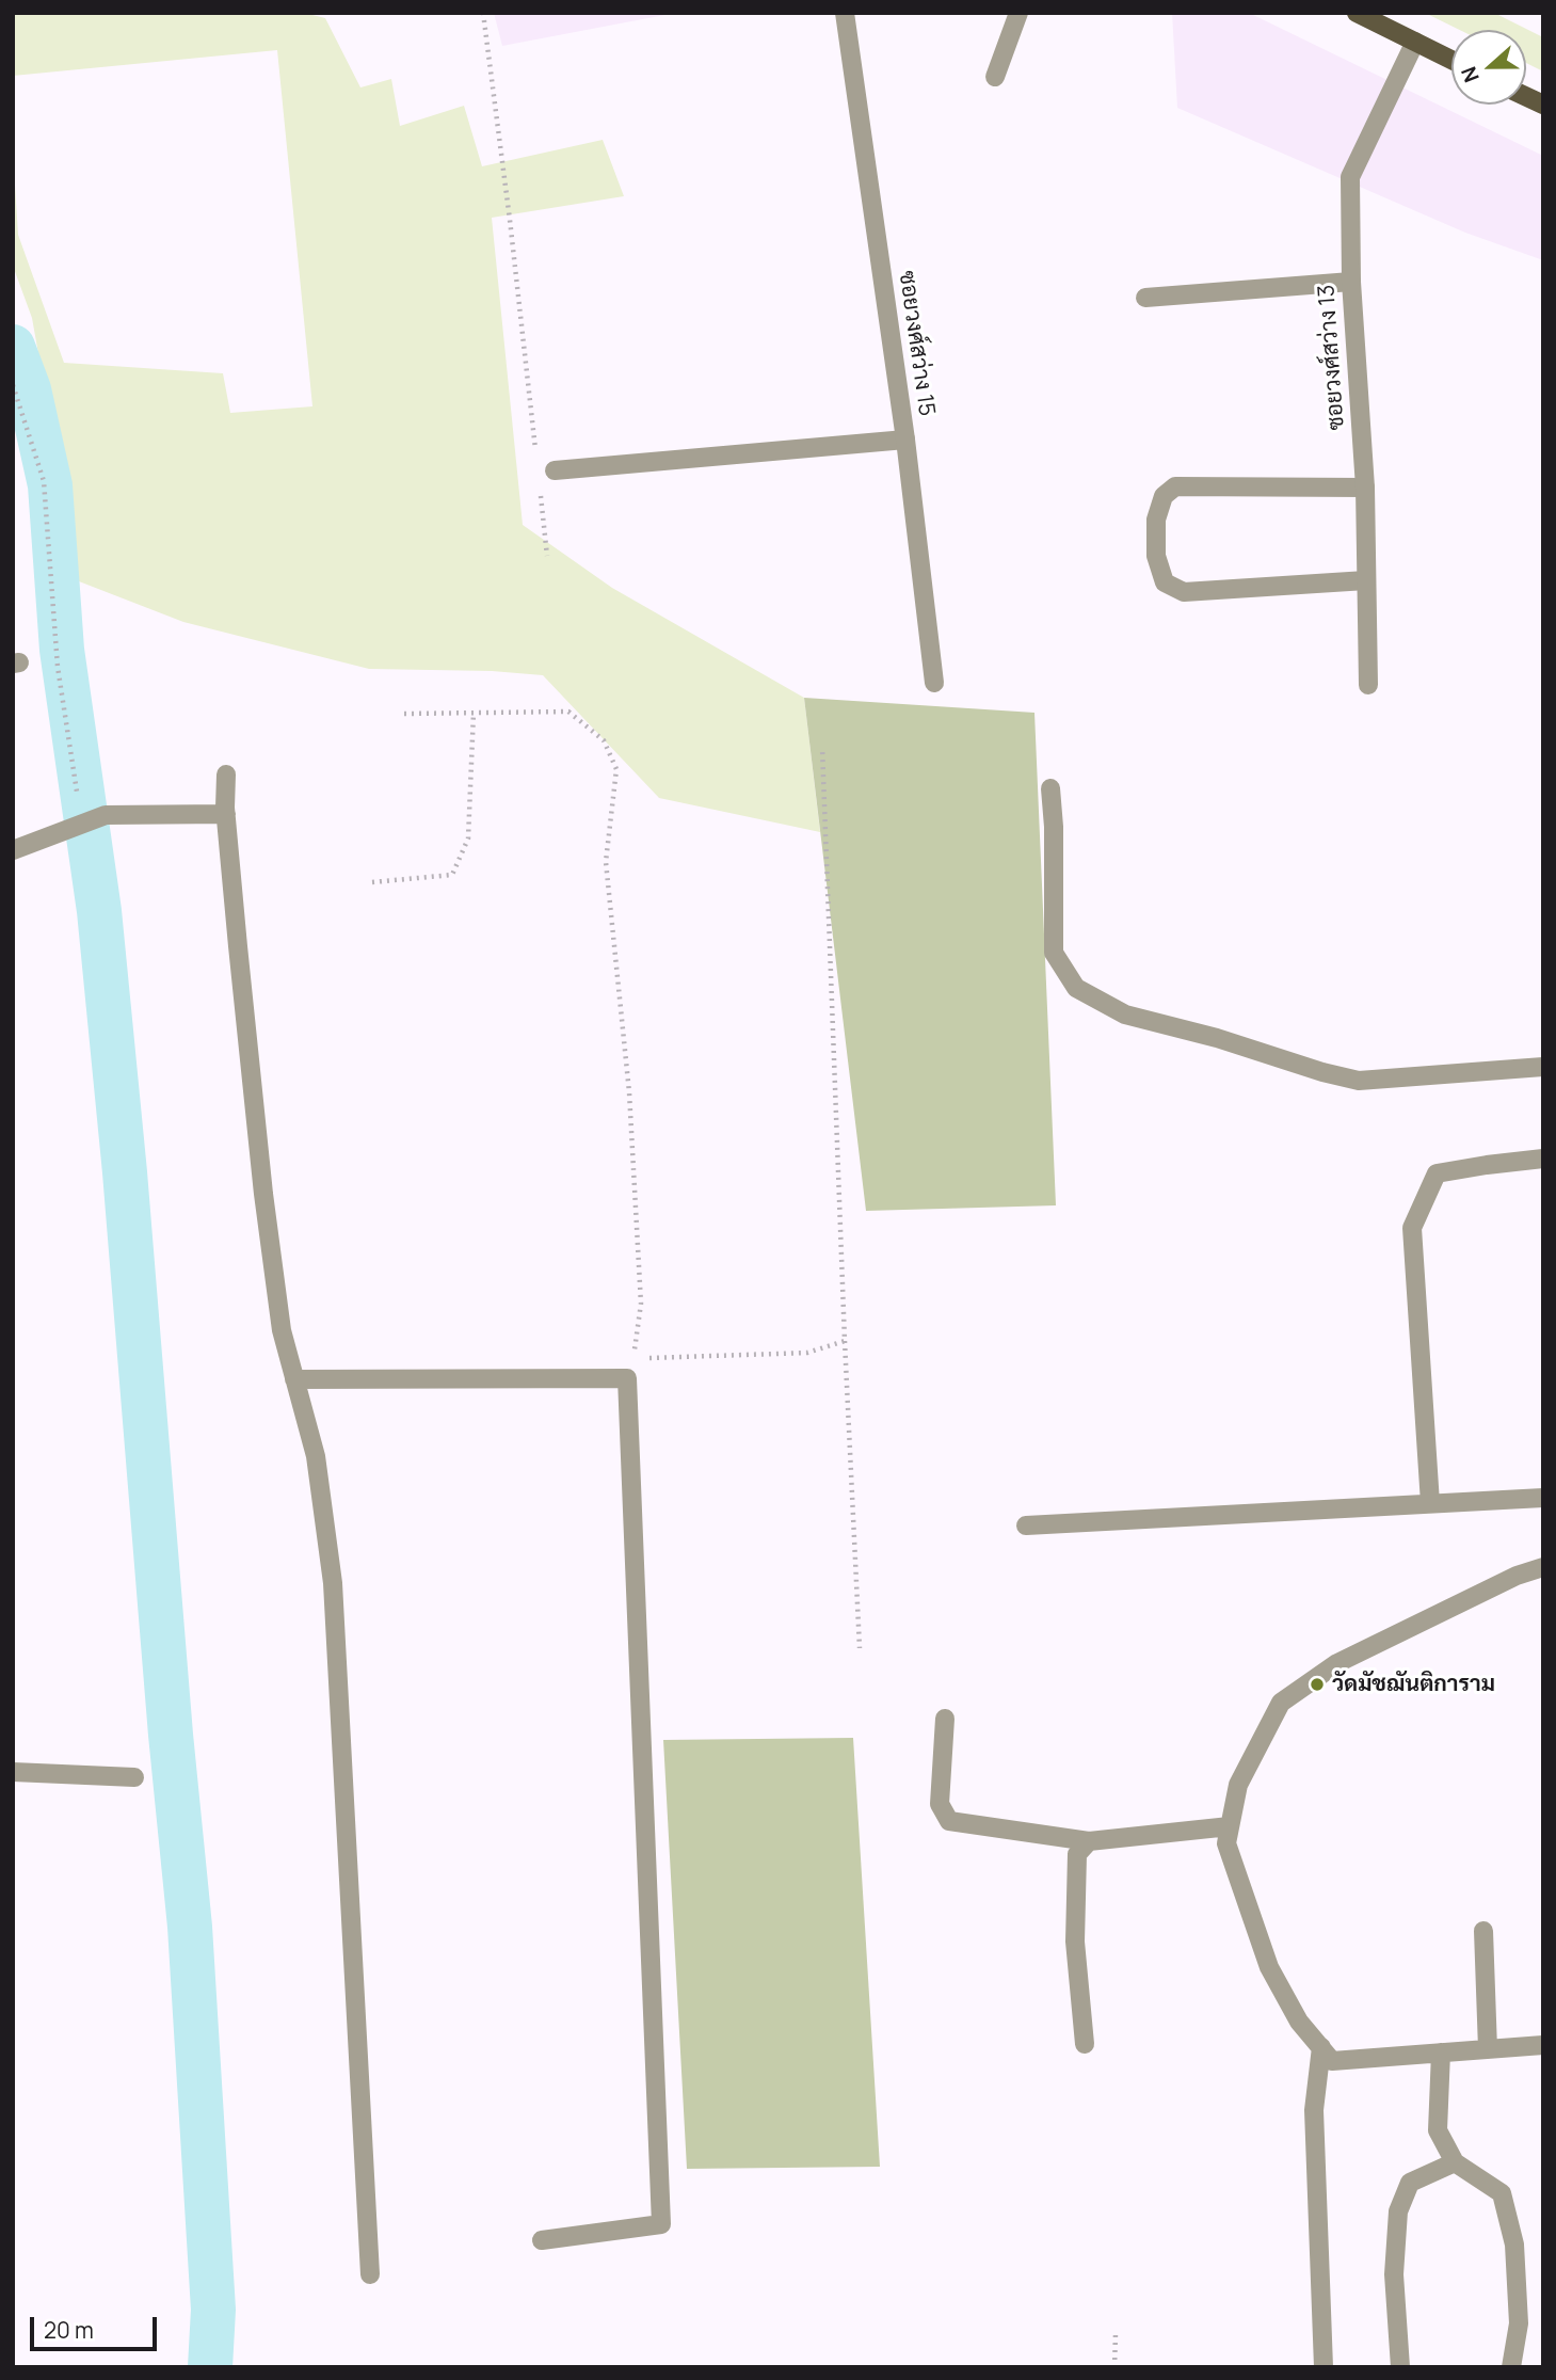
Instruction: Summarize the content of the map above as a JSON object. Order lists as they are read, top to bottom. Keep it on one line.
{"streets":{"street":["ซอยวงศ์สว่าง 15","ซอยวงศ์สว่าง 13"]},"places":["วัดมัชฌันติการาม"],"scale_bar":"20 m","north":"left"}
